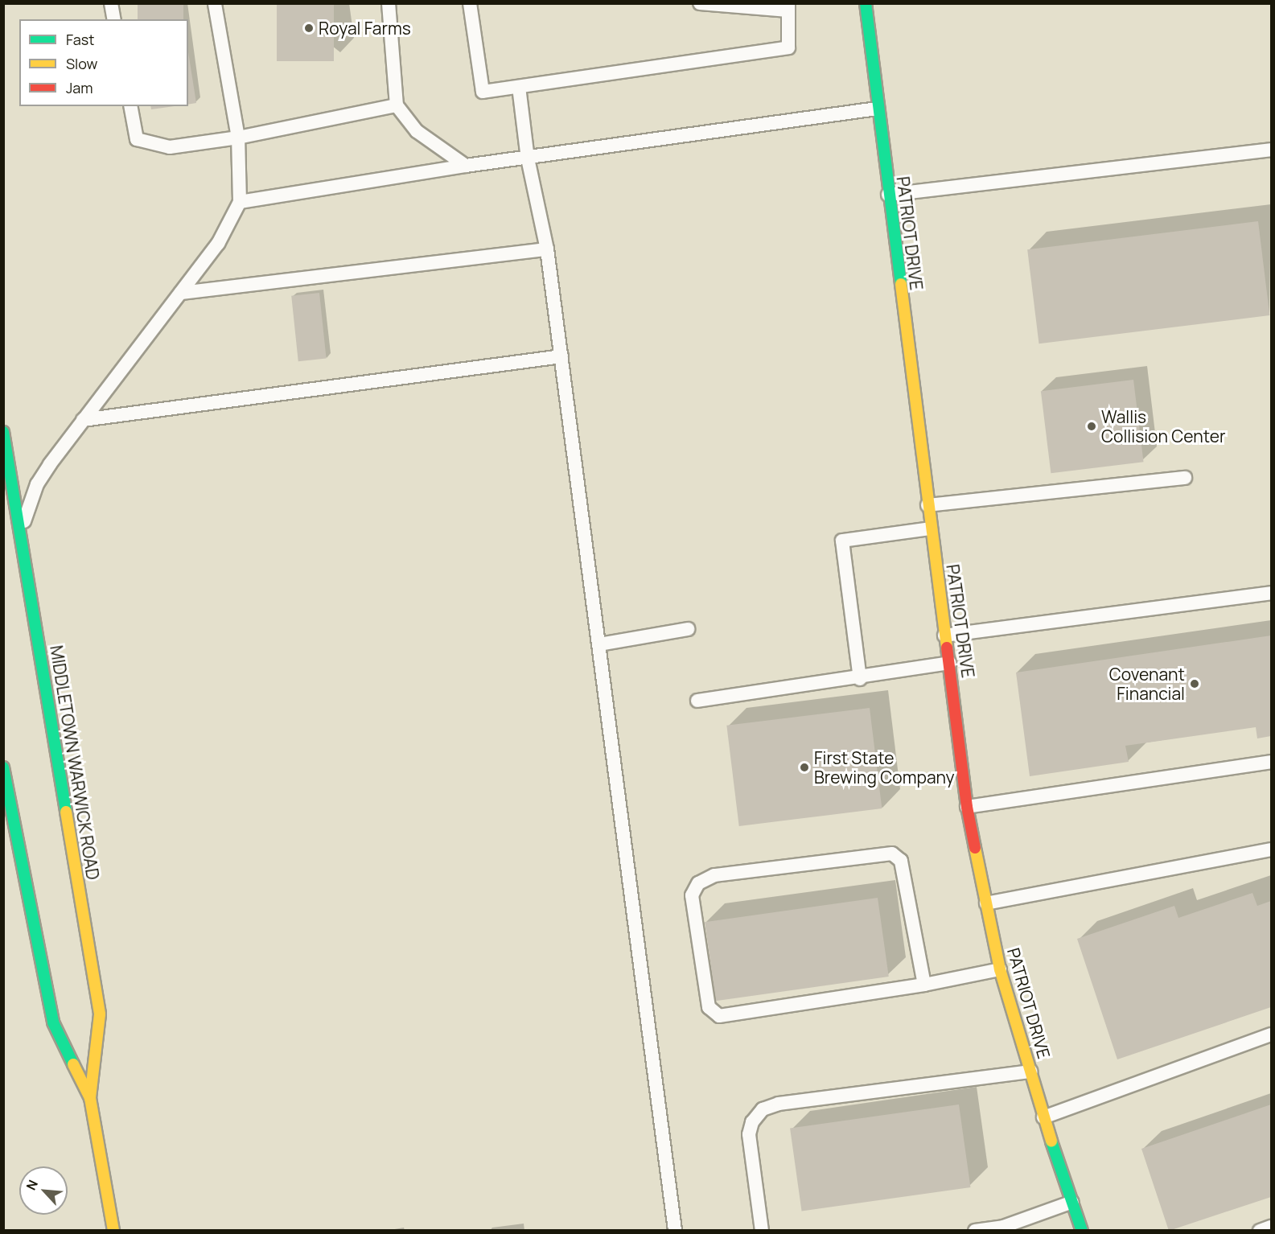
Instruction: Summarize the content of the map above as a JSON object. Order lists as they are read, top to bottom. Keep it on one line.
{"streets":{"street":["PATRIOT DRIVE","MIDDLETOWN WARWICK ROAD"]},"places":["Royal Farms","Wallis Collision Center","Covenant Financial","First State Brewing Company"],"legend":["Fast","Slow","Jam"],"north":"top left"}
